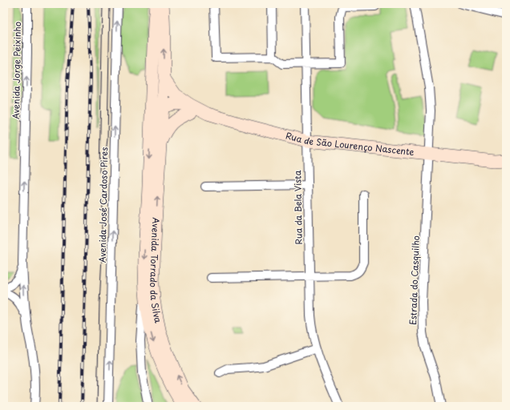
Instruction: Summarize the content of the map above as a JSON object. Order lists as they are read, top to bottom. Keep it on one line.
{"streets":{"main road":["Rua de São Lourenço Nascente","Avenida Torrado da Silva"],"street":["Avenida Jorge Peixinho","Avenida José Cardoso Pires","Rua da Bela Vista","Estrada do Casquilho"]},"crossings":[["Rua de São Lourenço Nascente","Rua da Bela Vista"],["Rua de São Lourenço Nascente","Avenida Torrado da Silva"],["Rua de São Lourenço Nascente","Estrada do Casquilho"]],"one_way":["Avenida Jorge Peixinho"]}
